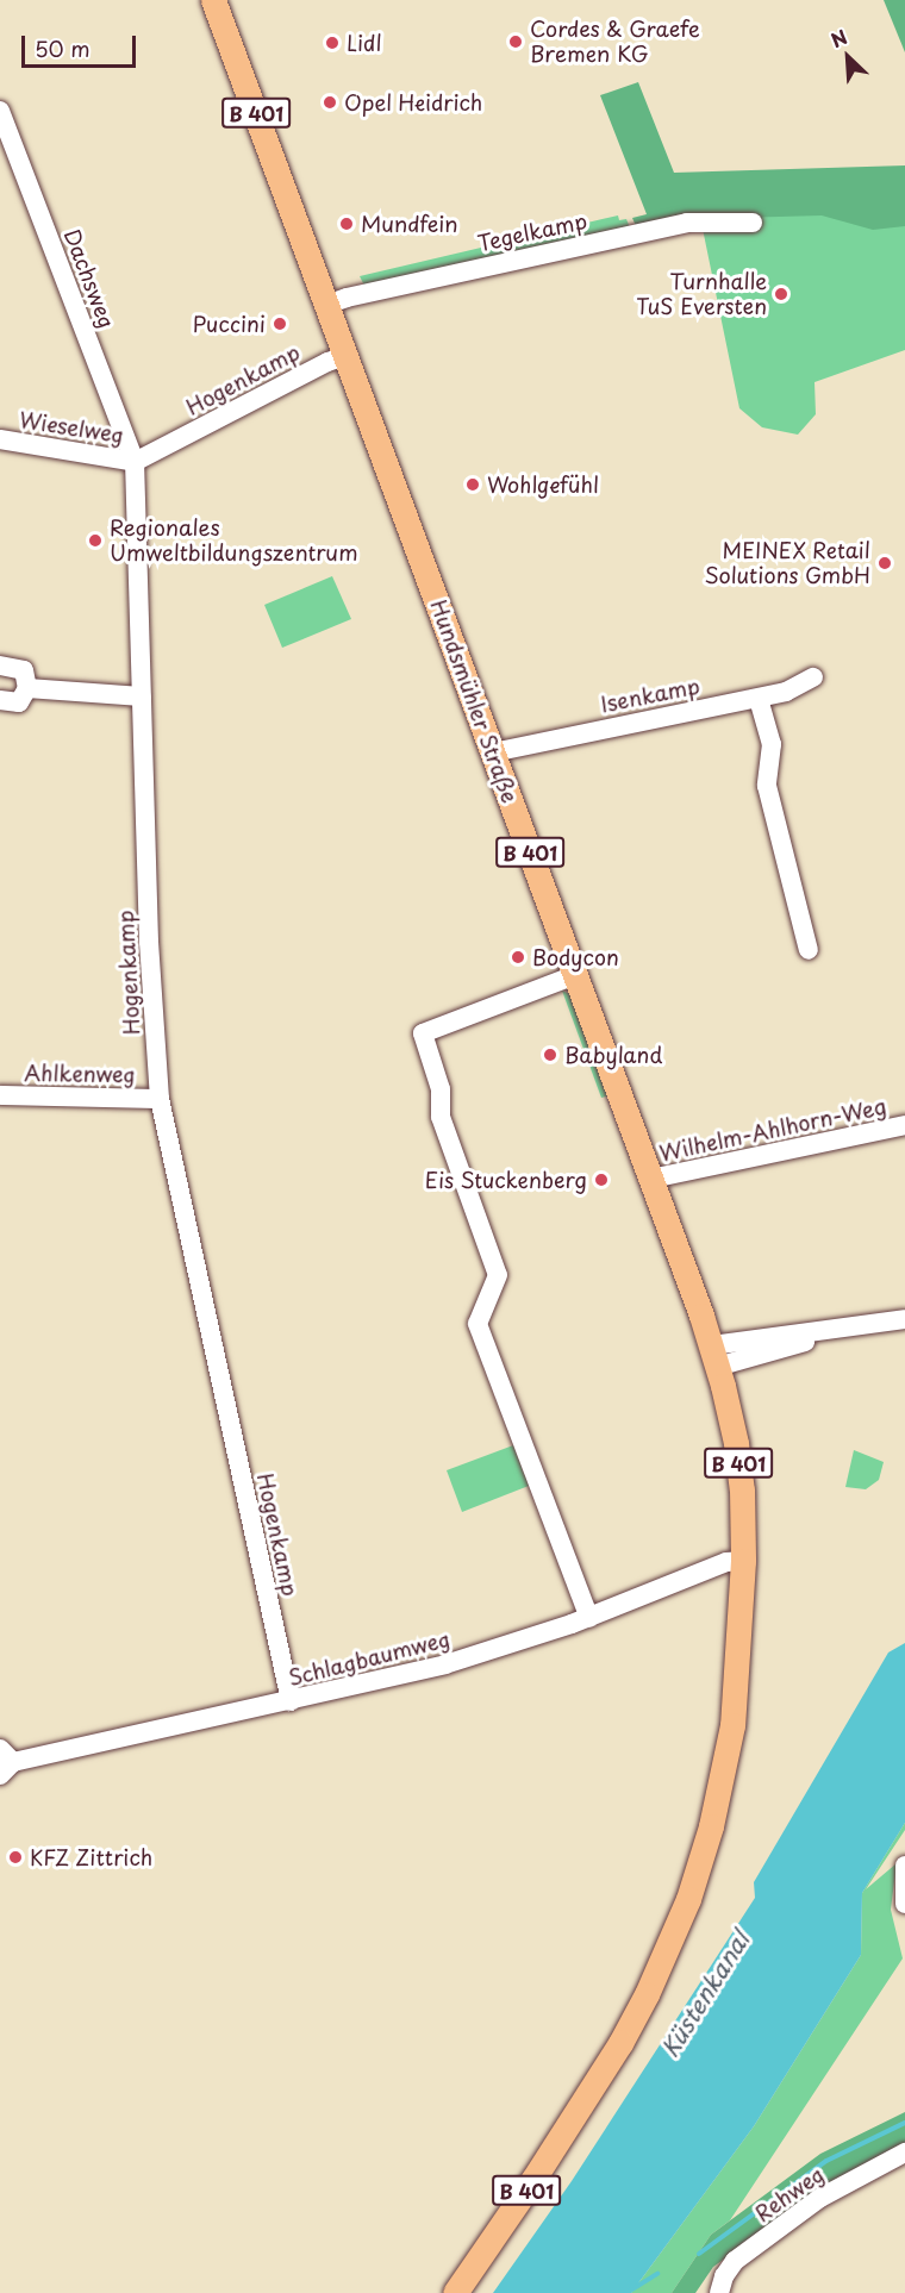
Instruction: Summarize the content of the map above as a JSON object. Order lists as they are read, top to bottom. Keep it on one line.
{"streets":{"main road":["B 401","Hundsmühler Straße"],"street":["Tegelkamp","Dachsweg","Hogenkamp","Wieselweg","Isenkamp","Ahlkenweg","Wilhelm-Ahlhorn-Weg","Schlagbaumweg","Rehweg"]},"crossings":[["B 401","Hundsmühler Straße"],["B 401","Schlagbaumweg"],["Tegelkamp","Hundsmühler Straße"],["Dachsweg","Hogenkamp"],["Dachsweg","Wieselweg"],["Hogenkamp","Wieselweg"],["Hogenkamp","Hundsmühler Straße"],["Hogenkamp","Ahlkenweg"],["Hogenkamp","Schlagbaumweg"],["Isenkamp","Hundsmühler Straße"],["Hundsmühler Straße","Wilhelm-Ahlhorn-Weg"]],"water":["Küstenkanal"],"places":["Cordes & Graefe Bremen KG","Lidl","Opel Heidrich","Mundfein","Turnhalle TuS Eversten","Puccini","Wohlgefühl","Regionales Umweltbildungszentrum","MEINEX Retail Solutions GmbH","Bodycon","Babyland","Eis Stuckenberg","KFZ Zittrich"],"scale_bar":"50 m","north":"top left"}
